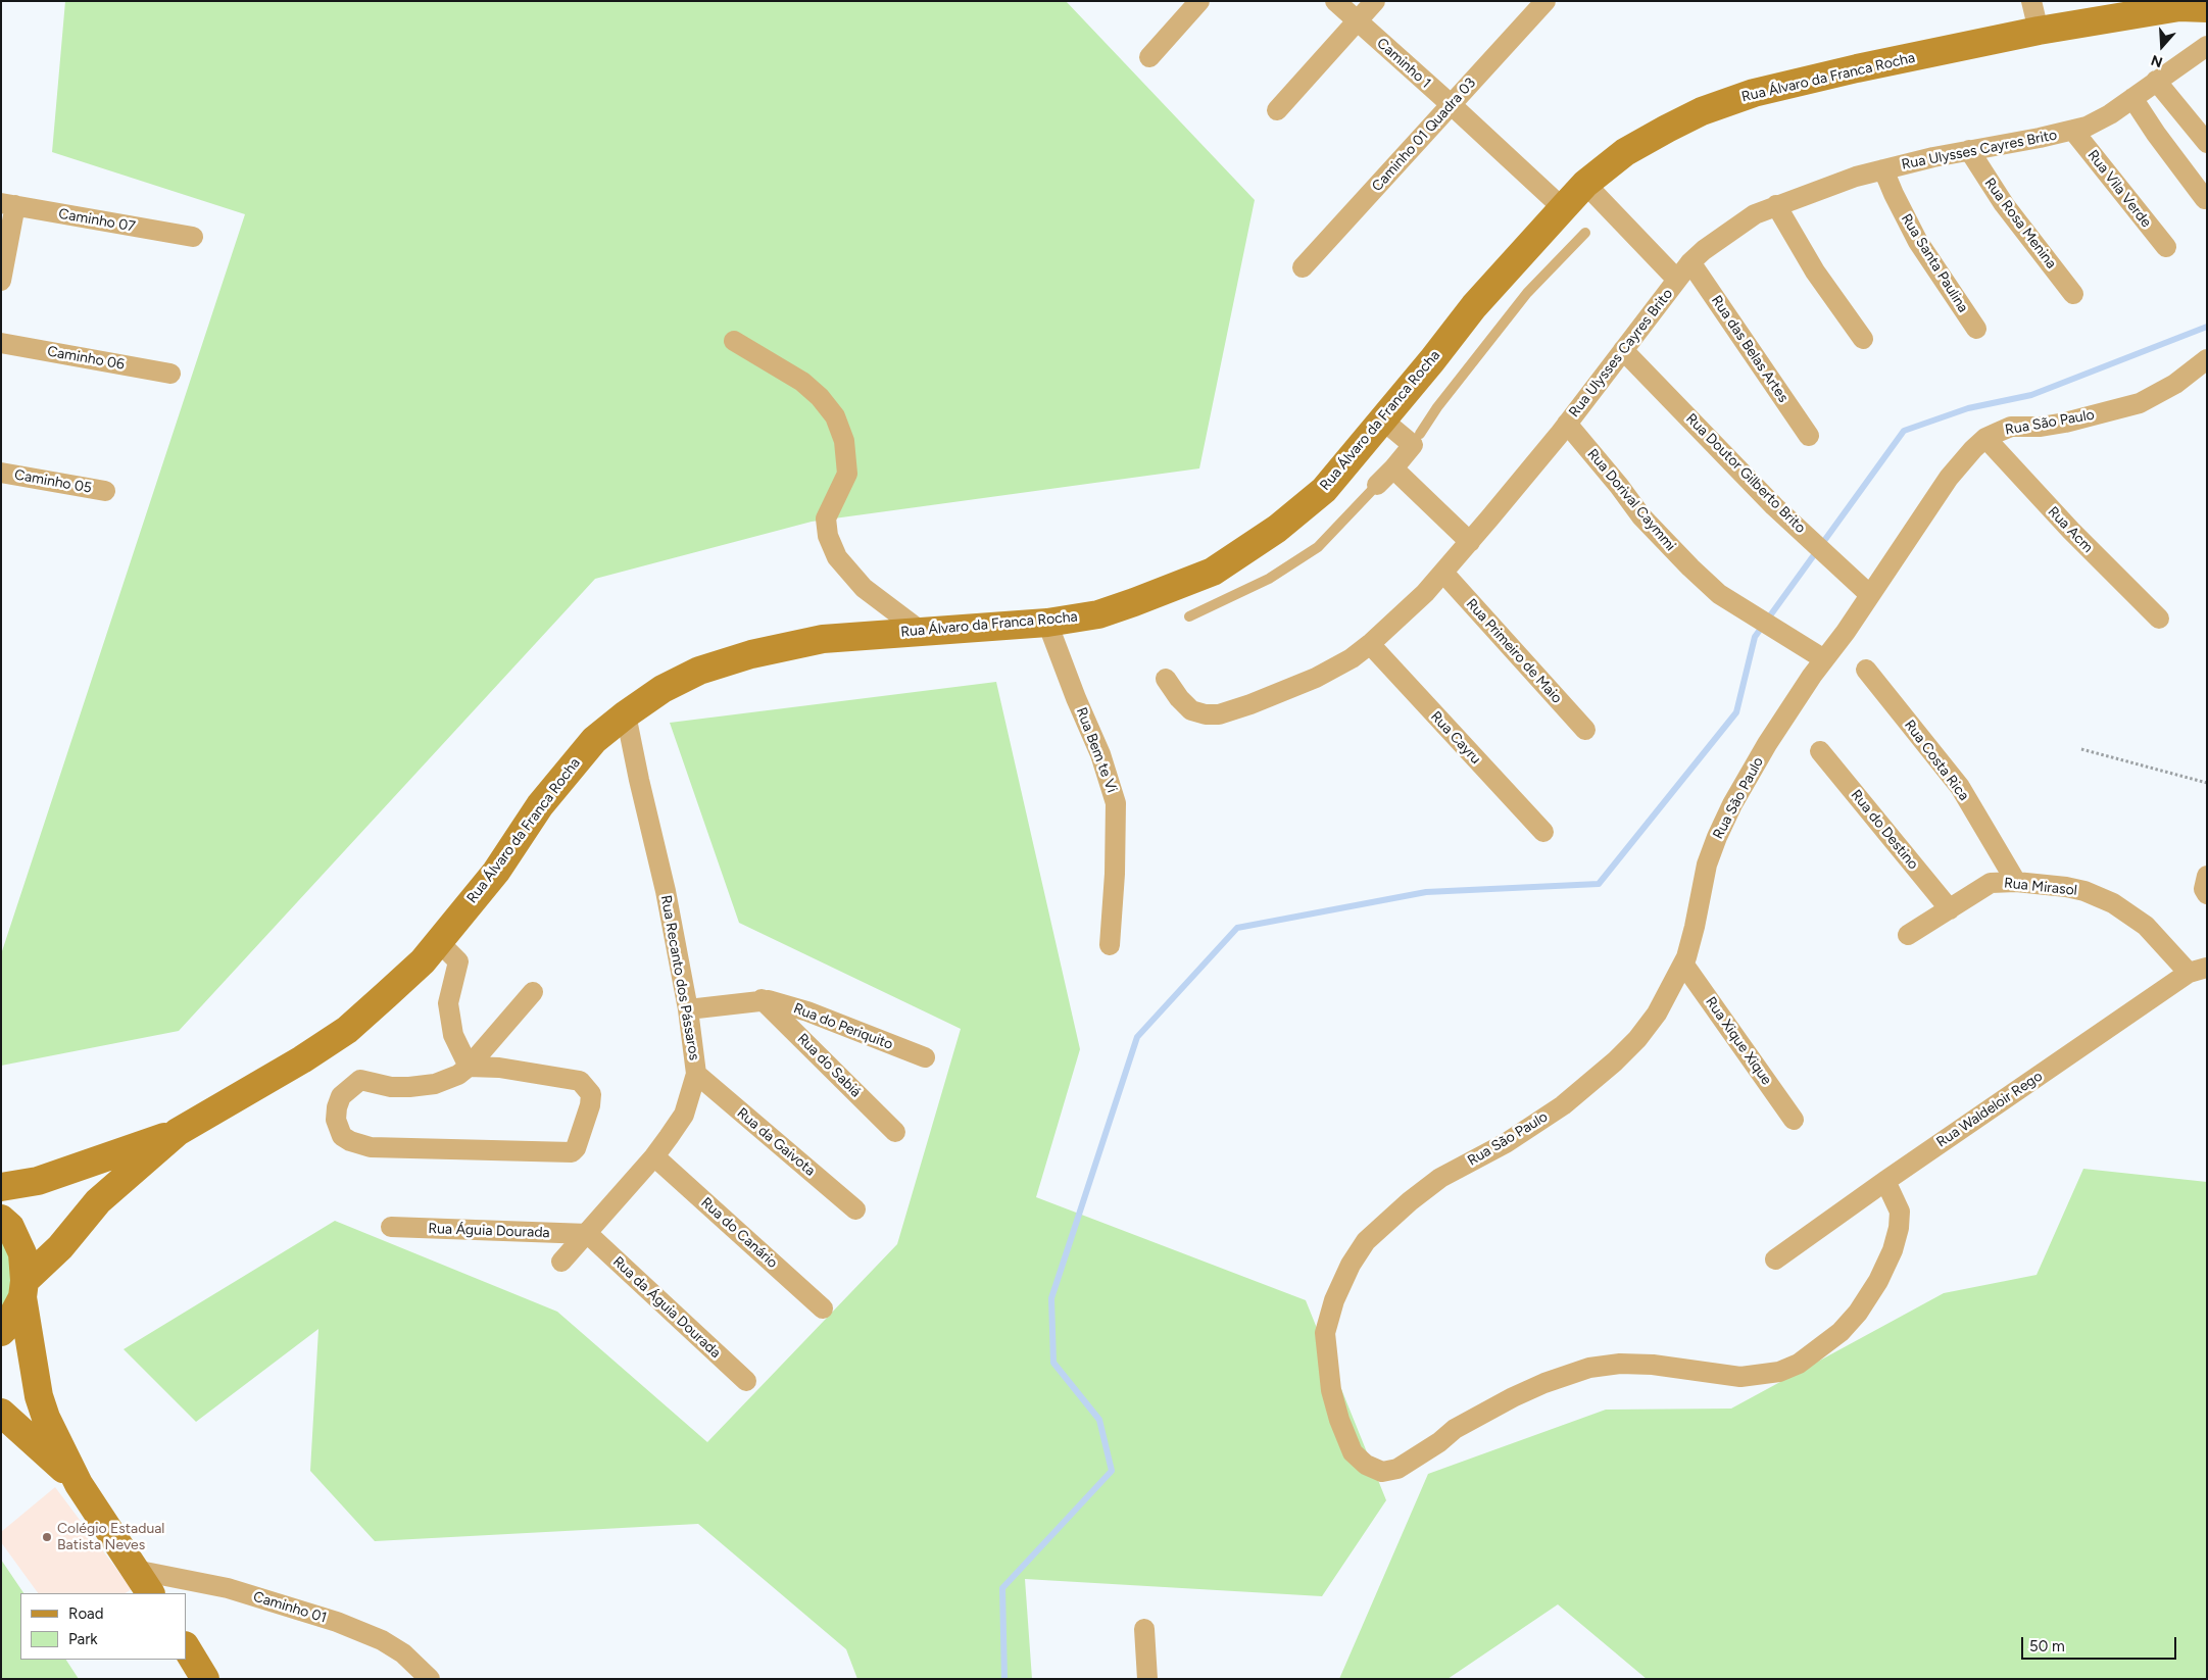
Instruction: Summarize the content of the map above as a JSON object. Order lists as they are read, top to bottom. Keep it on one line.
{"streets":{"main road":["Rua Álvaro da Franca Rocha"],"street":["Caminho 1","Caminho 01 Quadra 03","Rua Ulysses Cayres Brito","Rua Vila Verde","Caminho 07","Rua Rosa Menina","Rua Santa Paulina","Rua das Belas Artes","Caminho 06","Rua São Paulo","Rua Doutor Gilberto Brito","Caminho 05","Rua Dorival Caymmi","Rua Acm","Rua Primeiro de Maio","Rua Cayru","Rua Bem te Vi","Rua Costa Rica","Rua do Destino","Rua Mirasol","Rua Recanto dos Pássaros","Rua do Periquito","Rua Xique Xique","Rua do Sabiá","Rua Waldeloir Rego","Rua da Gaivota","Rua Águia Dourada","Rua do Canário","Rua da Águia Dourada","Caminho 01"]},"crossings":[["Caminho 1","Rua Álvaro da Franca Rocha"],["Caminho 1","Caminho 01 Quadra 03"],["Rua Álvaro da Franca Rocha","Rua Bem te Vi"],["Rua Álvaro da Franca Rocha","Rua Recanto dos Pássaros"],["Rua Ulysses Cayres Brito","Rua Vila Verde"],["Rua Ulysses Cayres Brito","Rua Rosa Menina"],["Rua Ulysses Cayres Brito","Rua Santa Paulina"],["Rua Ulysses Cayres Brito","Rua das Belas Artes"],["Rua Ulysses Cayres Brito","Rua Doutor Gilberto Brito"],["Rua Ulysses Cayres Brito","Rua Dorival Caymmi"],["Rua Ulysses Cayres Brito","Rua Primeiro de Maio"],["Rua Ulysses Cayres Brito","Rua Cayru"],["Rua São Paulo","Rua Doutor Gilberto Brito"],["Rua São Paulo","Rua Dorival Caymmi"],["Rua São Paulo","Rua Acm"],["Rua São Paulo","Rua Xique Xique"],["Rua São Paulo","Rua Waldeloir Rego"],["Rua Costa Rica","Rua Mirasol"],["Rua do Destino","Rua Mirasol"],["Rua Mirasol","Rua Waldeloir Rego"],["Rua Recanto dos Pássaros","Rua do Periquito"],["Rua Recanto dos Pássaros","Rua da Gaivota"],["Rua Recanto dos Pássaros","Rua Águia Dourada"],["Rua Recanto dos Pássaros","Rua do Canário"],["Rua Recanto dos Pássaros","Rua da Águia Dourada"],["Rua do Periquito","Rua do Sabiá"],["Rua Águia Dourada","Rua da Águia Dourada"]],"places":["Colégio Estadual Batista Neves"],"legend":["Road","Park"],"scale_bar":"50 m","north":"bottom"}
